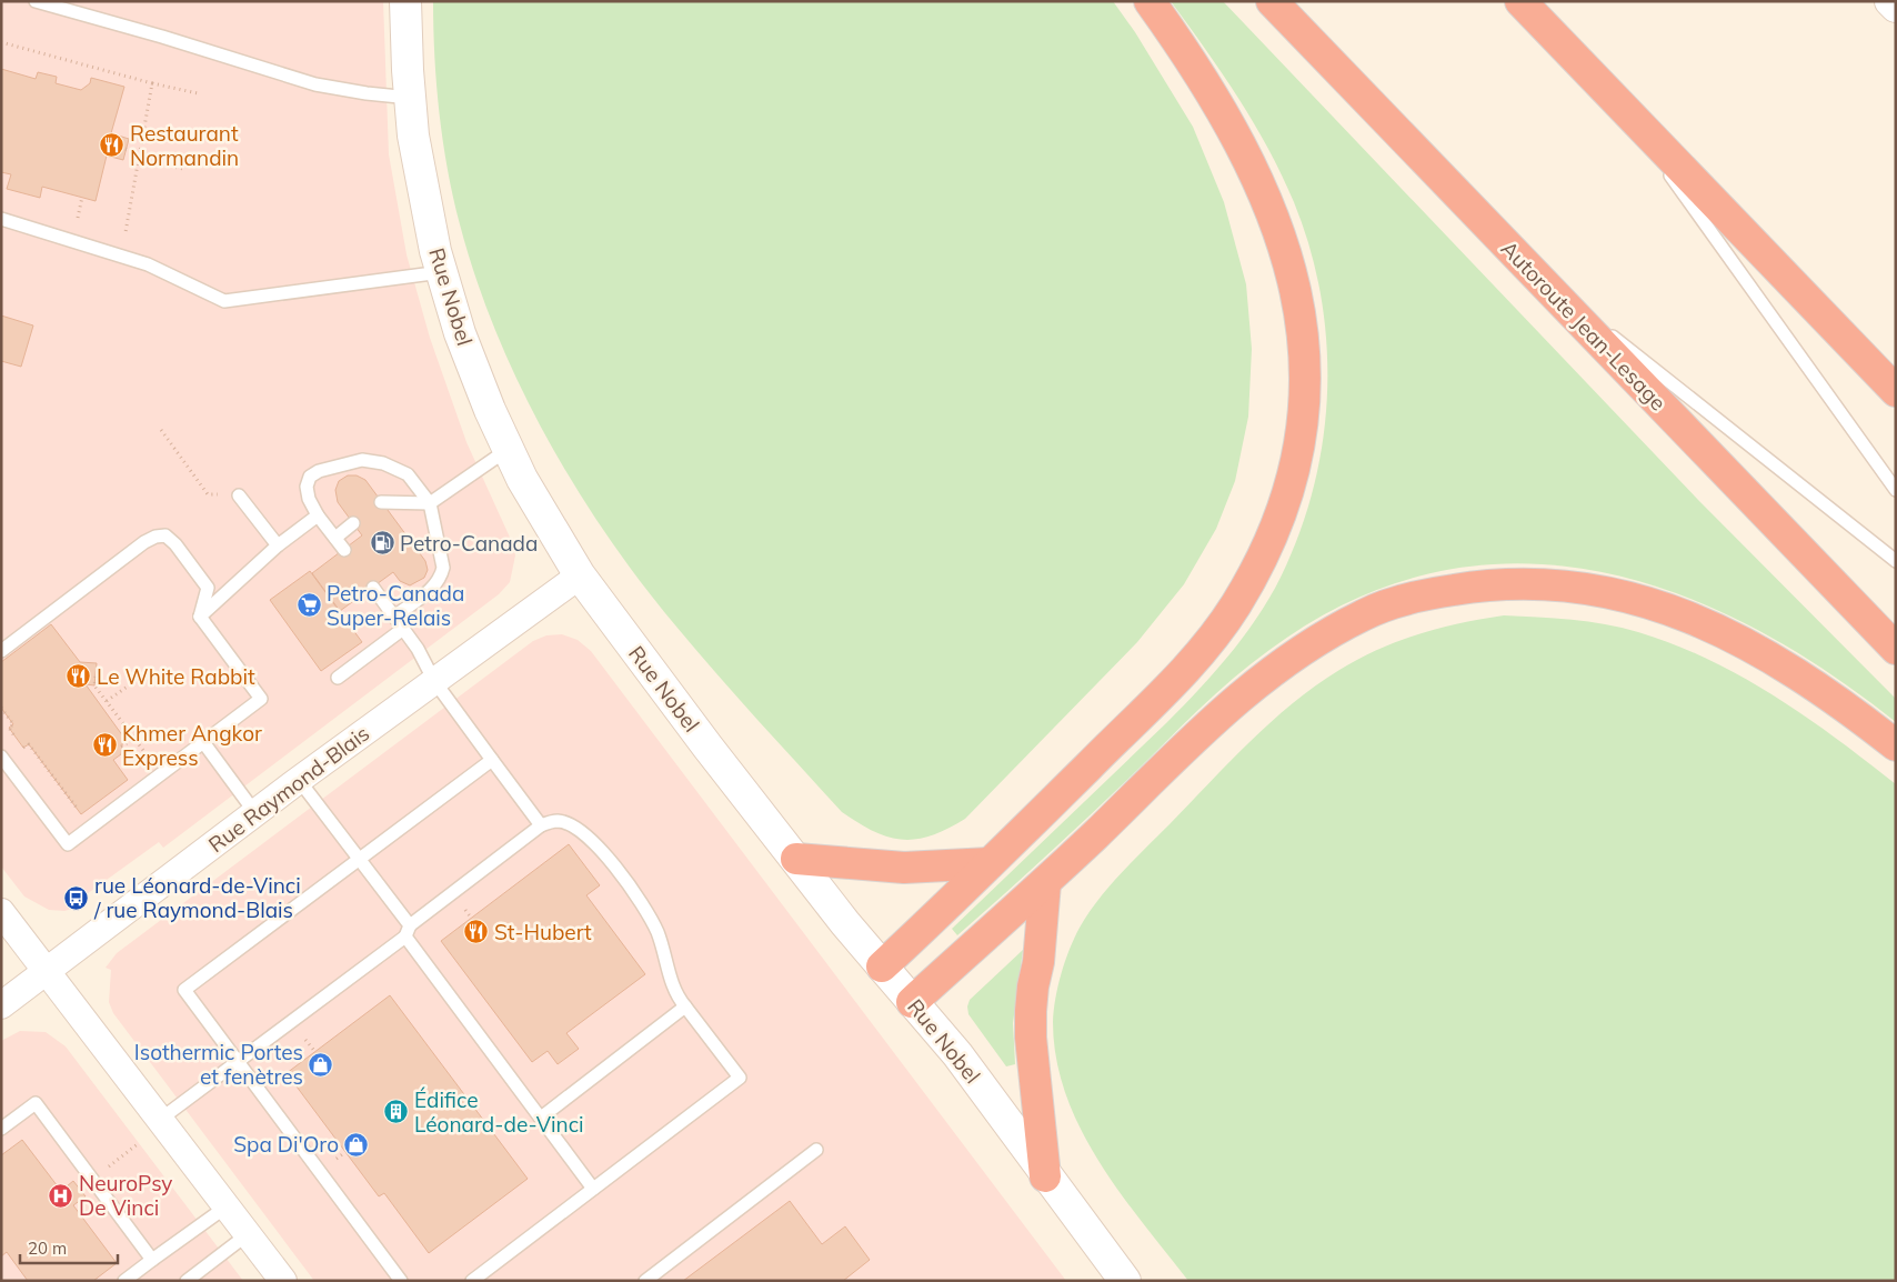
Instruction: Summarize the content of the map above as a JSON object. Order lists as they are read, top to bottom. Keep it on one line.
{"streets":{"highway":["Autoroute Jean-Lesage"],"street":["Rue Nobel","Rue Raymond-Blais"]},"crossings":[["Rue Nobel","Rue Raymond-Blais"]],"places":{"restaurant":["Restaurant Normandin","Le White Rabbit","Khmer Angkor Express","St-Hubert"],"fuel station":["Petro-Canada"],"supermarket":["Petro-Canada Super-Relais"],"bus stop":["rue Léonard-de-Vinci / rue Raymond-Blais"],"shop":["Isothermic Portes et fenètres","Spa Di'Oro"],"building":["Édifice Léonard-de-Vinci"],"hospital":["NeuroPsy De Vinci"]},"scale_bar":"20 m"}
